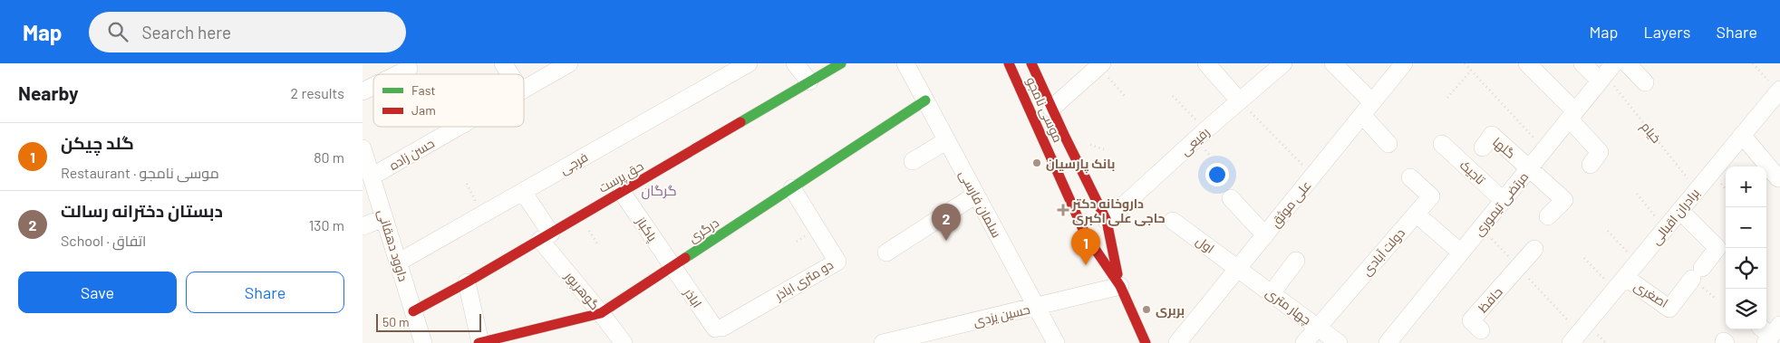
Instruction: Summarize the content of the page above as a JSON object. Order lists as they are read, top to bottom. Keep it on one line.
{"streets":{"street":["موسی نامجو","رفیعی","گلها","حسن زاده","فرجی","تاجیک","حق پرست","سلمان فارسی","علی موثق","مرتضی تیموری","برادران اقبالی","پاکباز","درگری","اول","داوود دهقانی","دولت آبادی","دو متری اباذر","گوهرپور","اصغری","اباذر","حافظ","چهار متری","حسین یزدی"],"path":["خیام"]},"crossings":[["موسی نامجو","رفیعی"],["موسی نامجو","حسین یزدی"],["خیام","مرتضی تیموری"],["خیام","برادران اقبالی"],["گلها","مرتضی تیموری"],["حسن زاده","داوود دهقانی"],["فرجی","داوود دهقانی"],["فرجی","گوهرپور"],["تاجیک","مرتضی تیموری"],["حق پرست","پاکباز"],["حق پرست","داوود دهقانی"],["حق پرست","گوهرپور"],["سلمان فارسی","درگری"],["سلمان فارسی","حسین یزدی"],["علی موثق","اول"],["علی موثق","چهار متری"],["برادران اقبالی","اصغری"],["پاکباز","درگری"],["پاکباز","اباذر"],["درگری","دو متری اباذر"],["درگری","گوهرپور"],["درگری","اباذر"],["اول","چهار متری"],["دولت آبادی","چهار متری"],["دو متری اباذر","اباذر"]],"districts":["گرگان"],"places":{"other":["بانک پارسیان","بربری"],"health":["داروخانه دکتر حاجی علی اکبری"]},"legend":["Fast","Jam"],"scale_bar":"50 m","page":{"header":"Map","search":"Search here","nav":["Map","Layers","Share"],"heading":["Nearby","2 results"],"list":[{"mark":"1","name":"گلد چیکن","note":"Restaurant · موسی نامجو","value":"80 m"},{"mark":"2","name":"دبستان دخترانه رسالت","note":"School · اتفاق","value":"130 m"}],"map_buttons":["+","−"],"pins":["2","1"],"buttons":["Save","Share"],"scale":"50 m"}}
